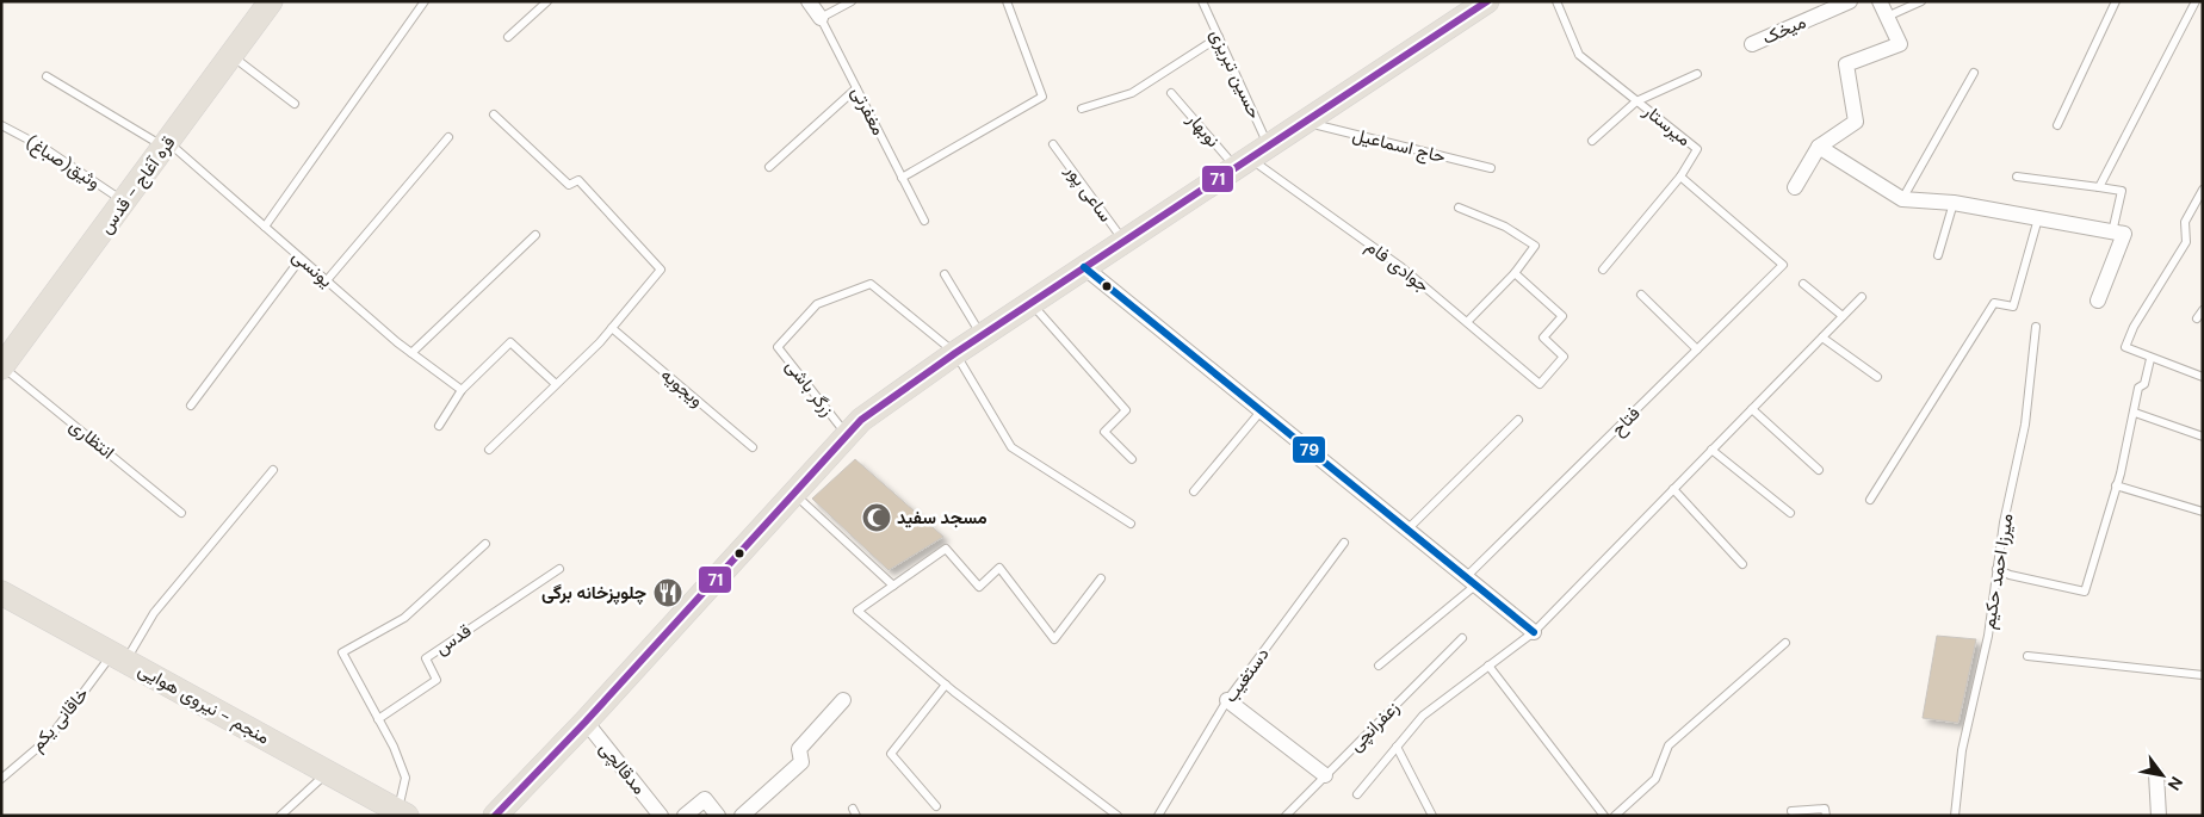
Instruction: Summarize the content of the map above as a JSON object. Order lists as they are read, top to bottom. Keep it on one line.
{"streets":{"main road":["قره آغاج - قدس","منجم - نیروی هوایی"],"street":["میخک","مغفرتی","مدقالچی"],"lane":["حسین تبریزی","میرستار","نوبهار","حاج اسماعیل","وثیق(صباغ)","ساعی پور","جوادی فام","یونسی","ویجویه","زرگر باشی","فتاح","انتظاری","میرزا احمد حکیم","قدس","دستغیب","خاقانی یکم","زعفرانچی"]},"crossings":[["حسین تبریزی","نوبهار"],["حسین تبریزی","جوادی فام"],["میرستار","فتاح"],["نوبهار","جوادی فام"],["وثیق(صباغ)","قره آغاج - قدس"],["قره آغاج - قدس","یونسی"],["قره آغاج - قدس","انتظاری"],["منجم - نیروی هوایی","خاقانی یکم"]],"places":{"mosque":["مسجد سفید"],"restaurant":["چلوپزخانه برگی"]},"lines":["transit line 71","transit line 79"],"north":"bottom right"}
